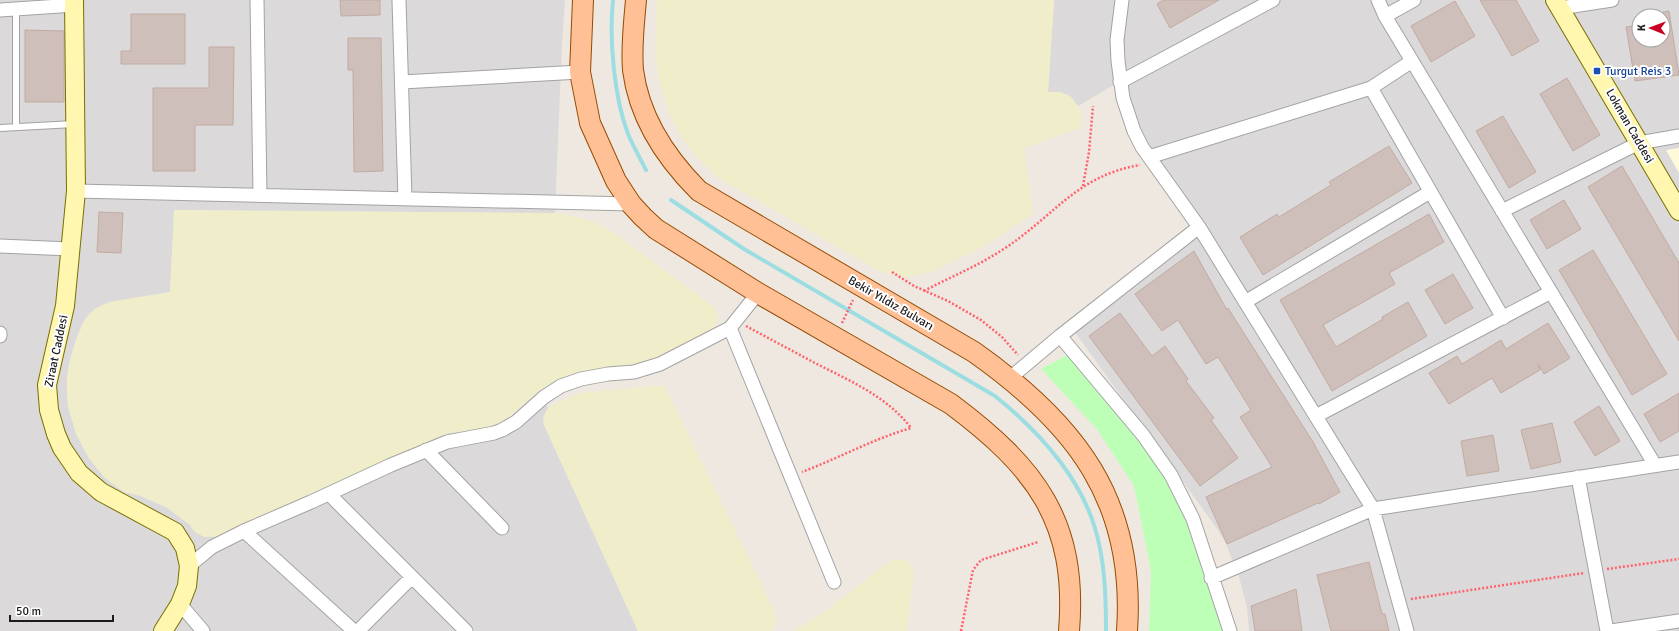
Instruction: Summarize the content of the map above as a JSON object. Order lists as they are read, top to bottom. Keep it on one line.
{"streets":{"main road":["Bekir Yıldız Bulvarı"],"street":["Lokman Caddesi","Ziraat Caddesi"]},"places":{"transit":["Turgut Reis 3"]},"scale_bar":"50 m","north":"left"}
